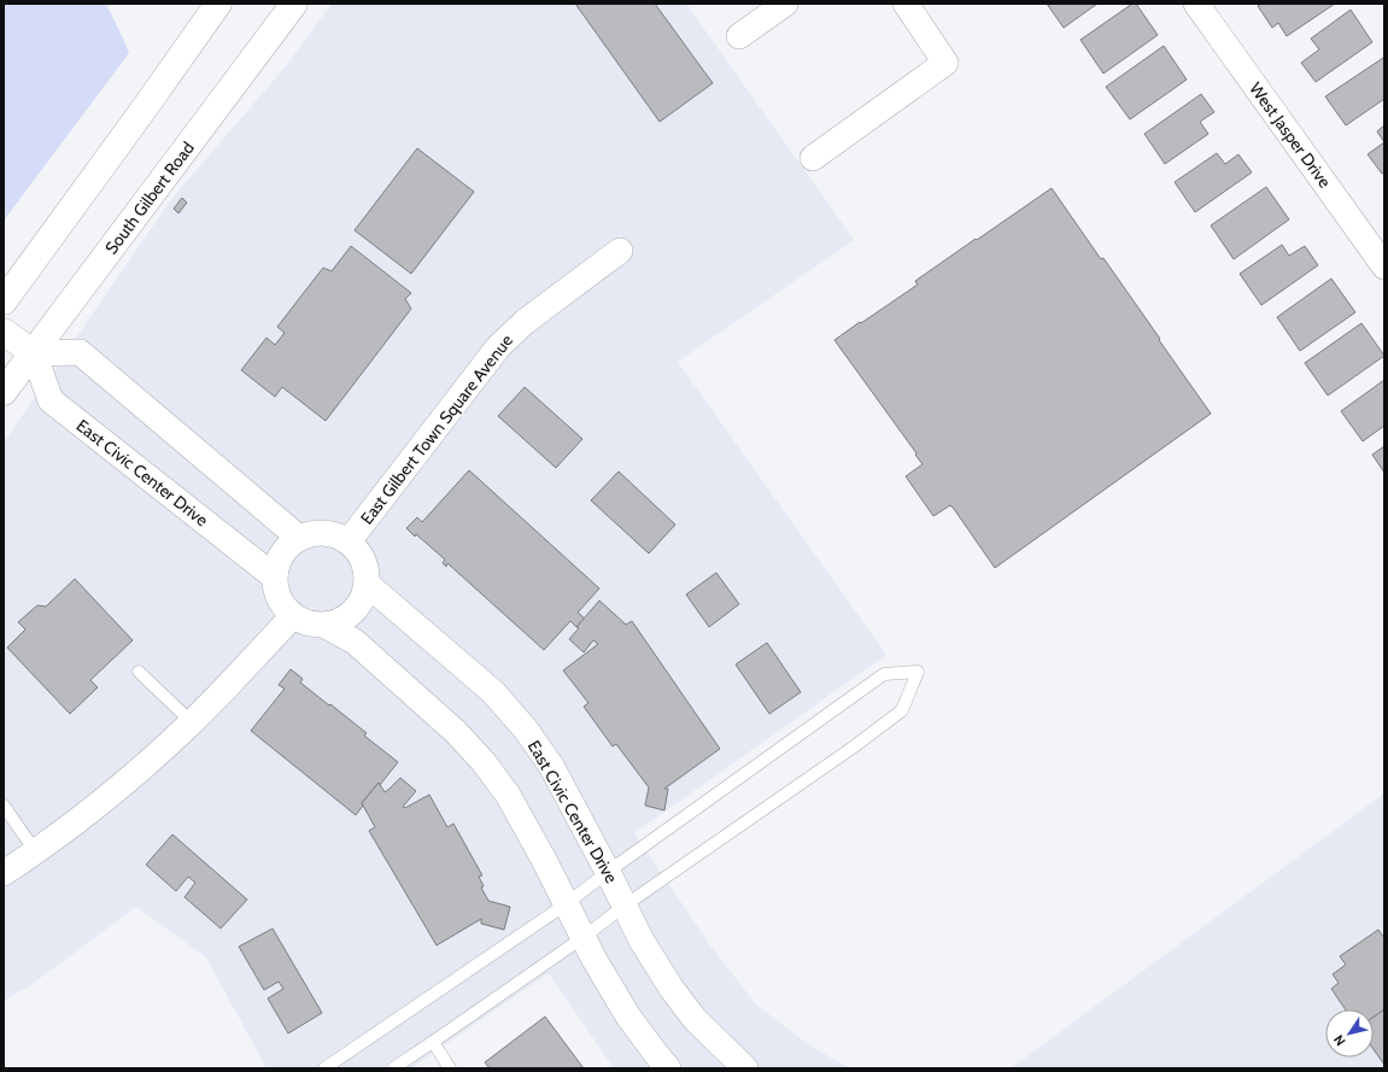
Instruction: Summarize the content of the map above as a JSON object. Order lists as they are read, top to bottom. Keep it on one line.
{"streets":{"main road":["South Gilbert Road"],"street":["West Jasper Drive","East Gilbert Town Square Avenue","East Civic Center Drive"]},"crossings":[["South Gilbert Road","East Civic Center Drive"],["East Gilbert Town Square Avenue","East Civic Center Drive"]],"north":"bottom left"}
